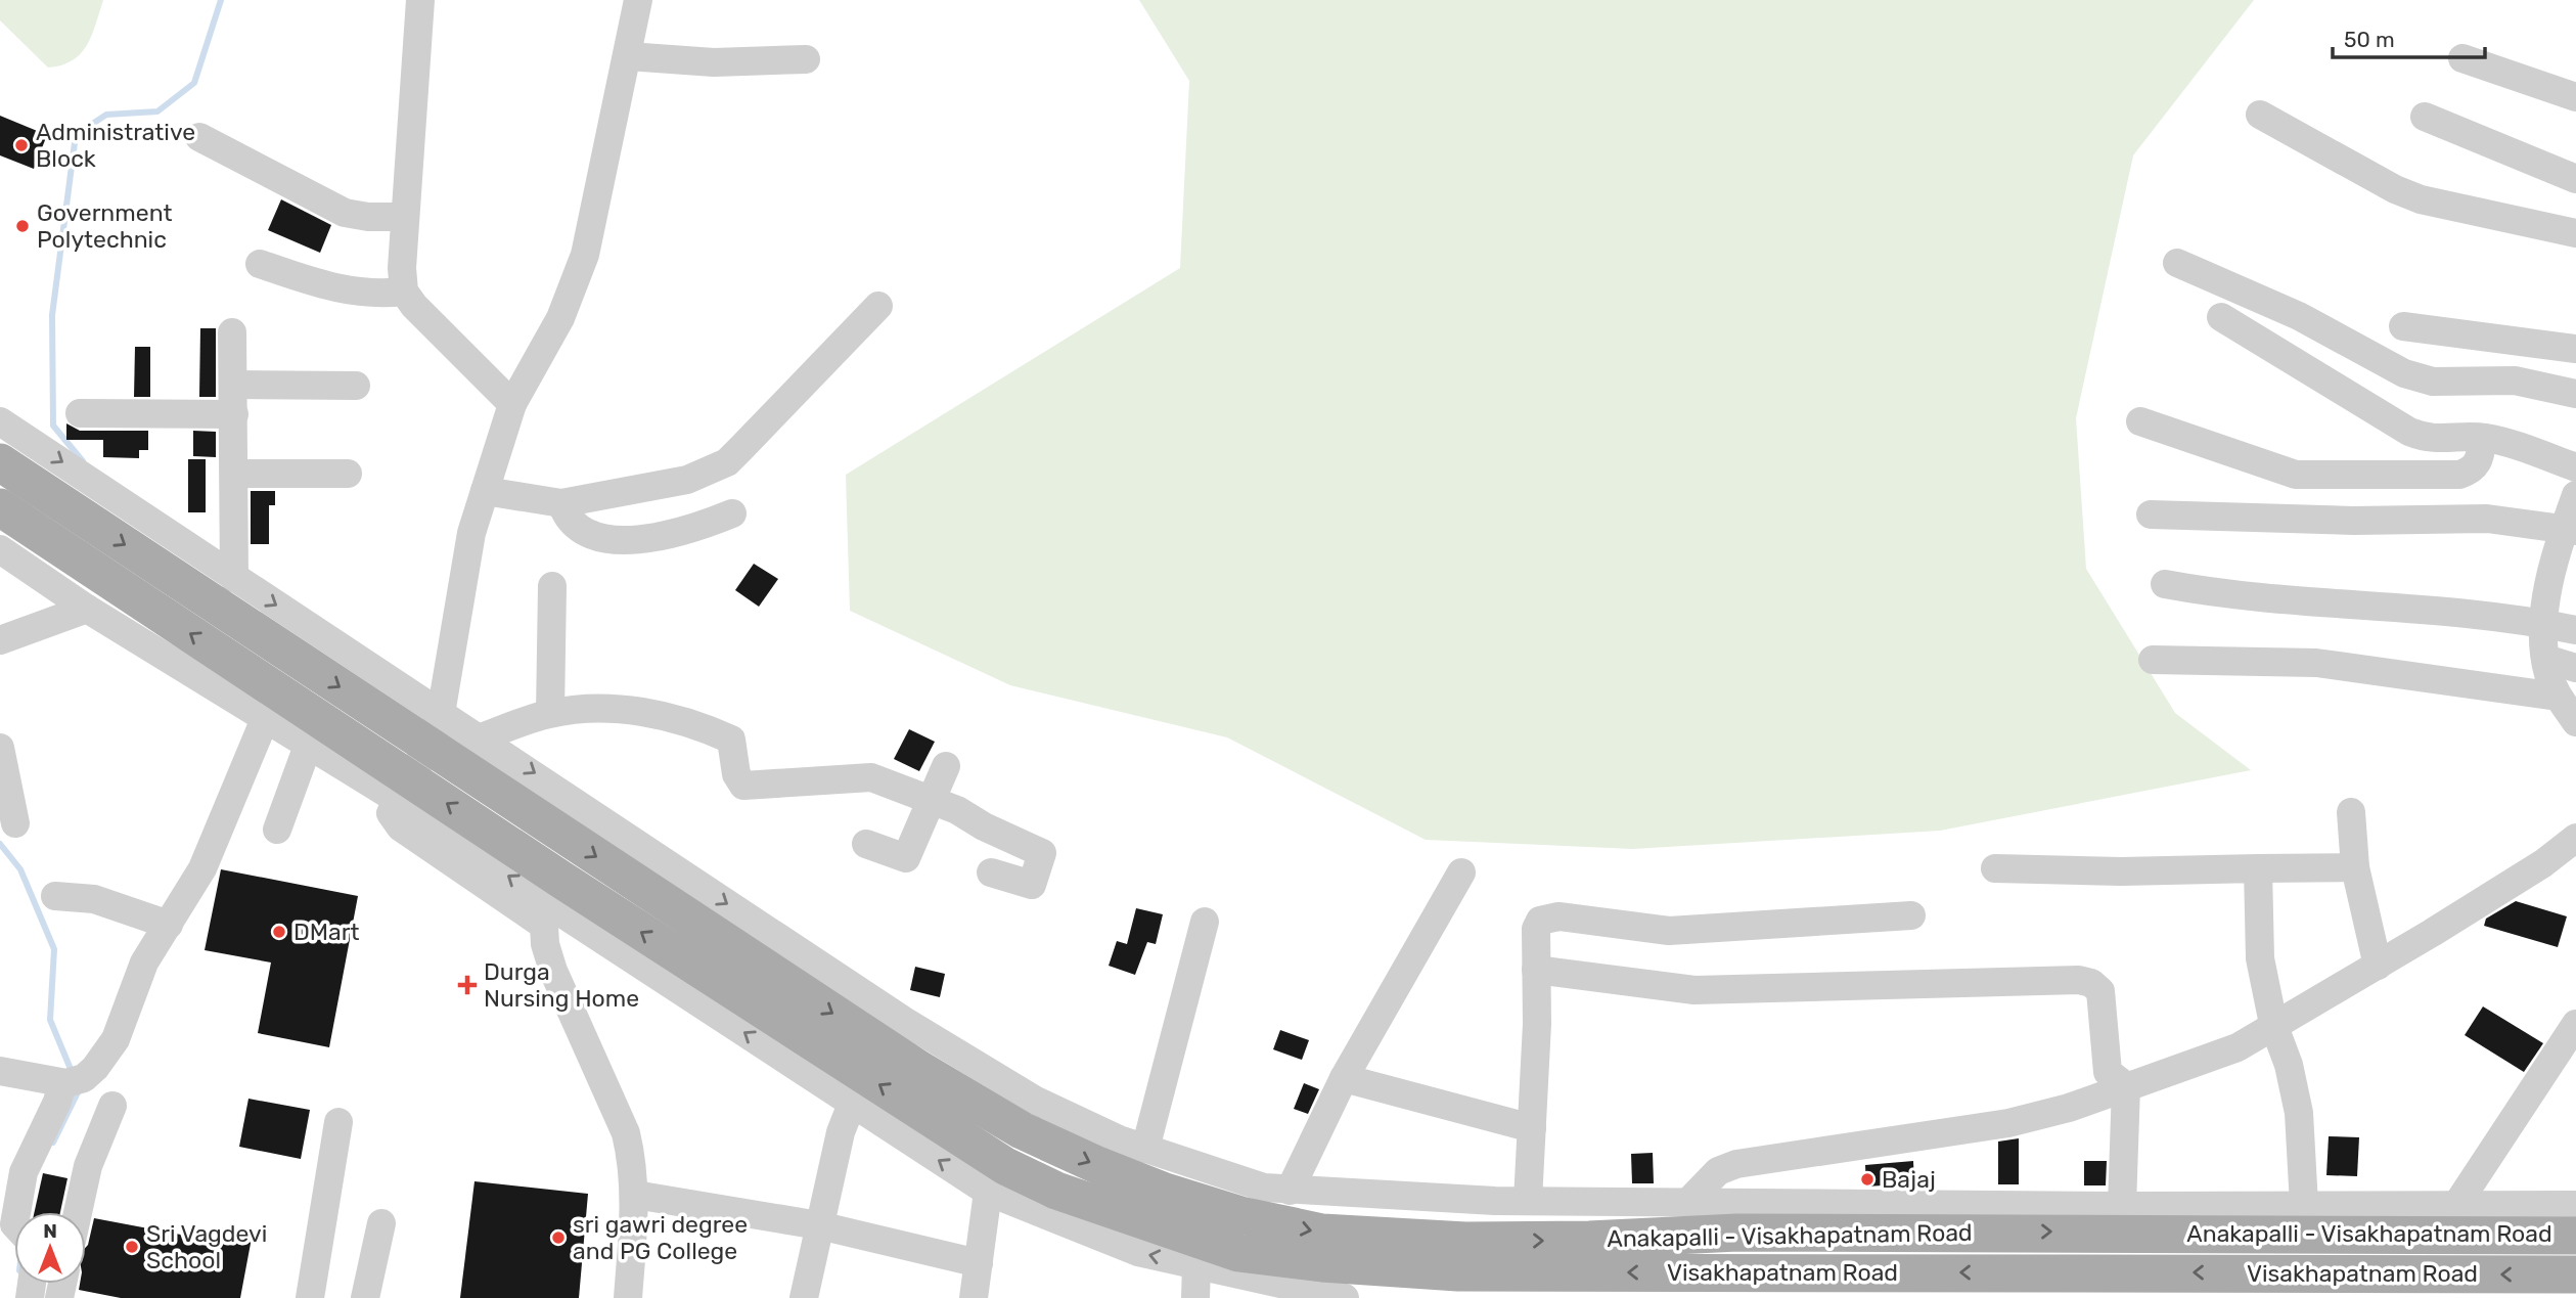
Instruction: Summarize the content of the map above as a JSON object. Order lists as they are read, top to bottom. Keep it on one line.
{"streets":{"main road":["Anakapalli - Visakhapatnam Road","Visakhapatnam Road"]},"one_way":["Anakapalli - Visakhapatnam Road","Visakhapatnam Road"],"places":{"other":["Administrative Block","Government Polytechnic","DMart","Bajaj","sri gawri degree and PG College","Sri Vagdevi School"],"health":["Durga Nursing Home"]},"scale_bar":"50 m","north":"top"}
